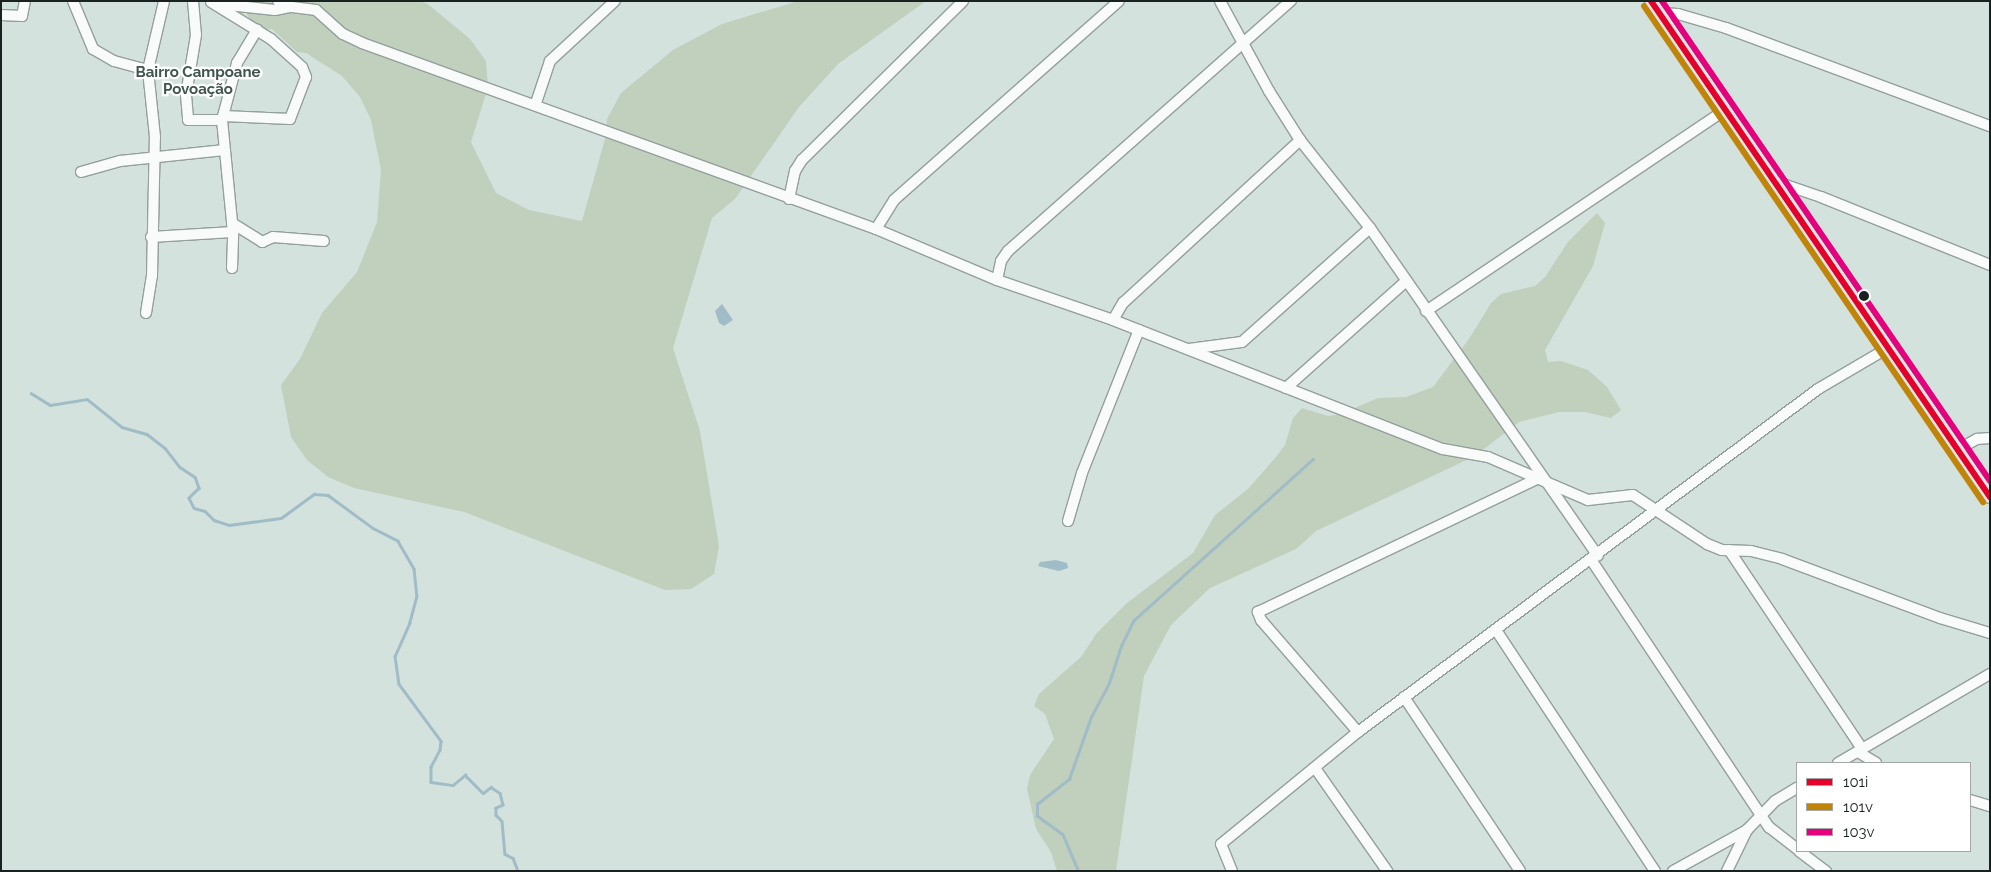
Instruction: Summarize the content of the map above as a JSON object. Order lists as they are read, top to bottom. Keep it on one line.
{"districts":["Bairro Campoane Povoação"],"lines":["transit line 101i","transit line 103v","transit line 101v"],"legend":["101i","101v","103v"]}
